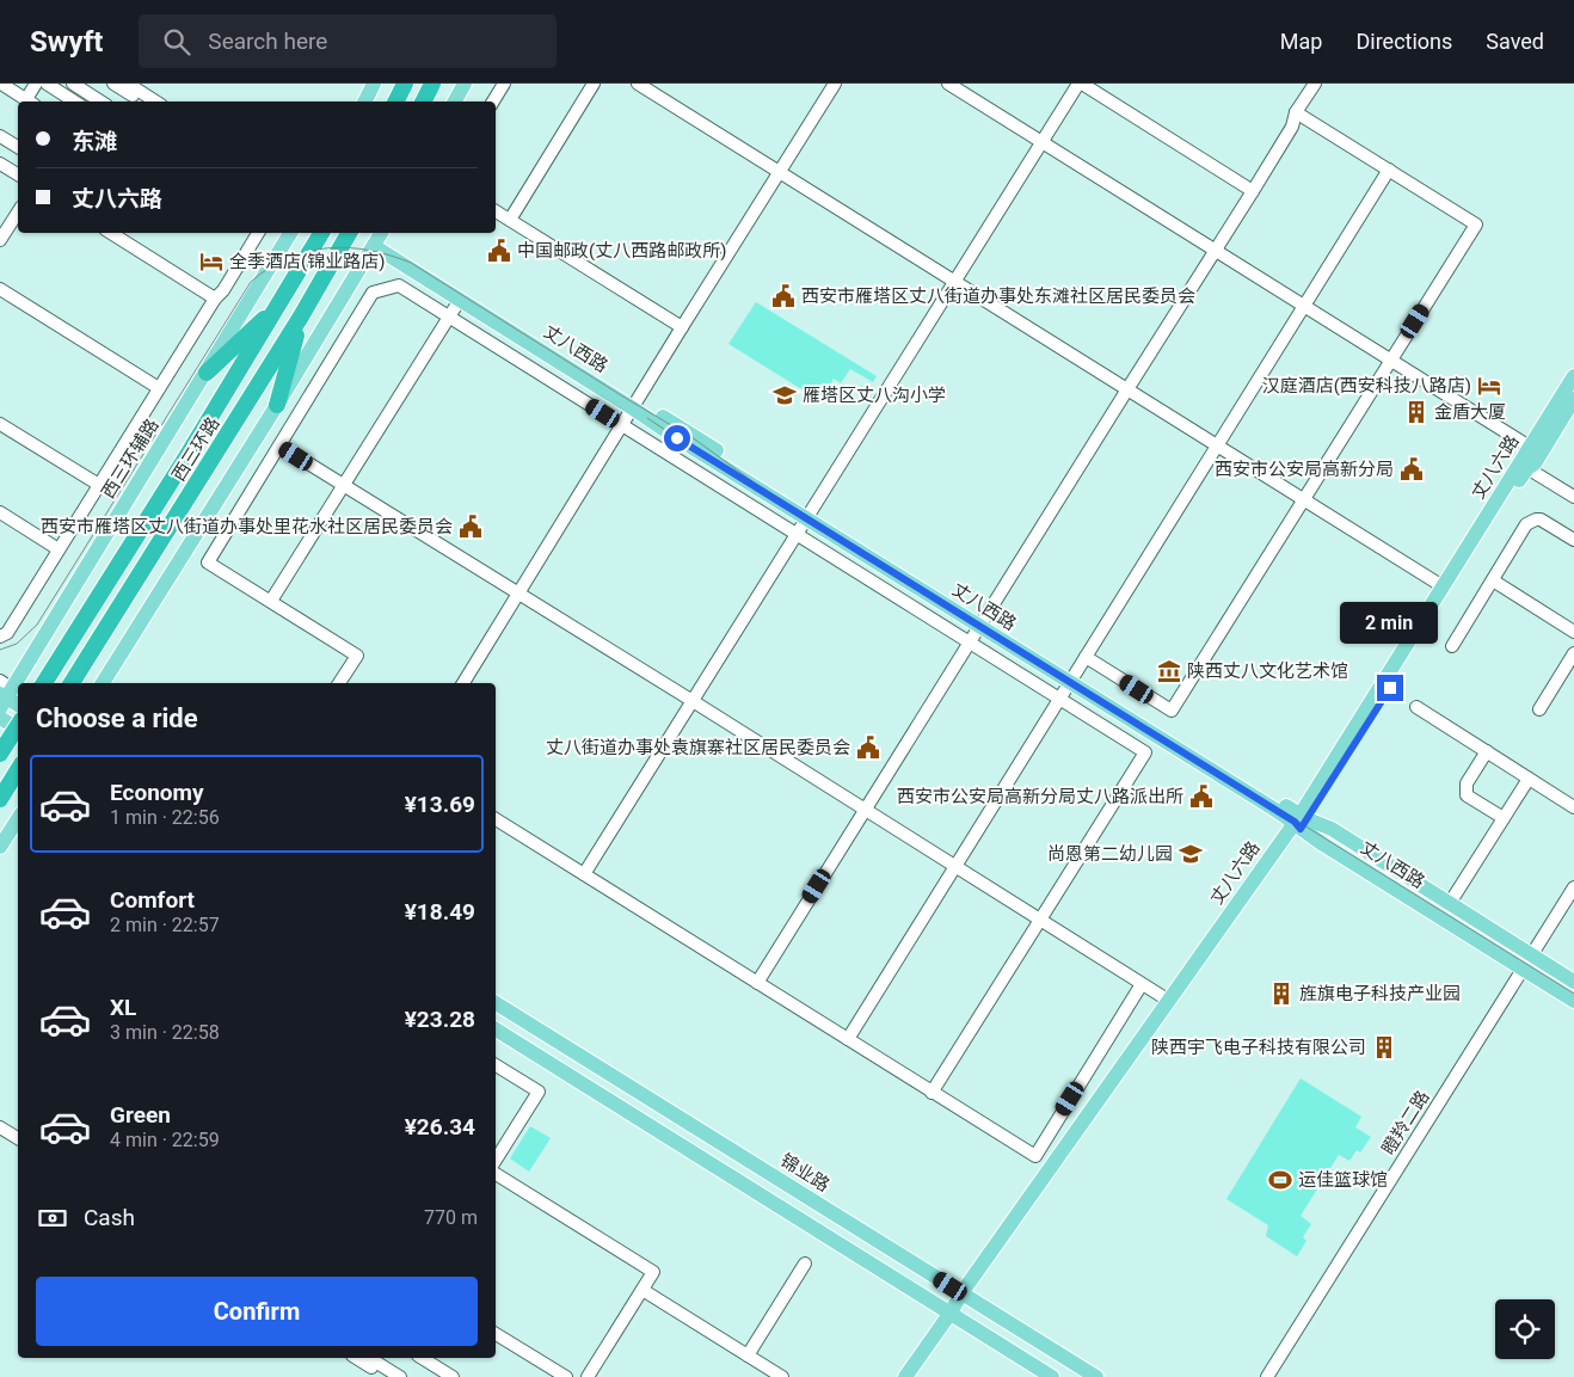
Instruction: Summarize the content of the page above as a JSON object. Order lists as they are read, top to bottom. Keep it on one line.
{"streets":{"highway":["西三环路"],"main road":["丈八西路","西三环辅路","丈八六路","锦业路"],"street":["瞪羚二路"]},"crossings":[["丈八西路","丈八六路"],["丈八西路","瞪羚二路"],["丈八六路","锦业路"]],"places":{"public building":["中国邮政(丈八西路邮政所)","西安市雁塔区丈八街道办事处东滩社区居民委员会","西安市公安局高新分局","西安市雁塔区丈八街道办事处里花水社区居民委员会","丈八街道办事处袁旗寨社区居民委员会","西安市公安局高新分局丈八路派出所"],"hotel":["全季酒店(锦业路店)","汉庭酒店(西安科技八路店)"],"school or university":["雁塔区丈八沟小学","尚恩第二幼儿园"],"building":["金盾大厦","旌旗电子科技产业园","陕西宇飞电子科技有限公司"],"museum":["陕西丈八文化艺术馆"],"sports":["运佳篮球馆"]},"page":{"header":"Swyft","search":"Search here","nav":["Map","Directions","Saved"],"banner":["东滩","丈八六路"],"bubble":"2 min","heading":"Choose a ride","list":[{"name":"Economy","note":"1 min · 22:56","value":"¥13.69"},{"name":"Comfort","note":"2 min · 22:57","value":"¥18.49"},{"name":"XL","note":"3 min · 22:58","value":"¥23.28"},{"name":"Green","note":"4 min · 22:59","value":"¥26.34"}],"pay":["Cash","770 m"],"buttons":"Confirm"}}
